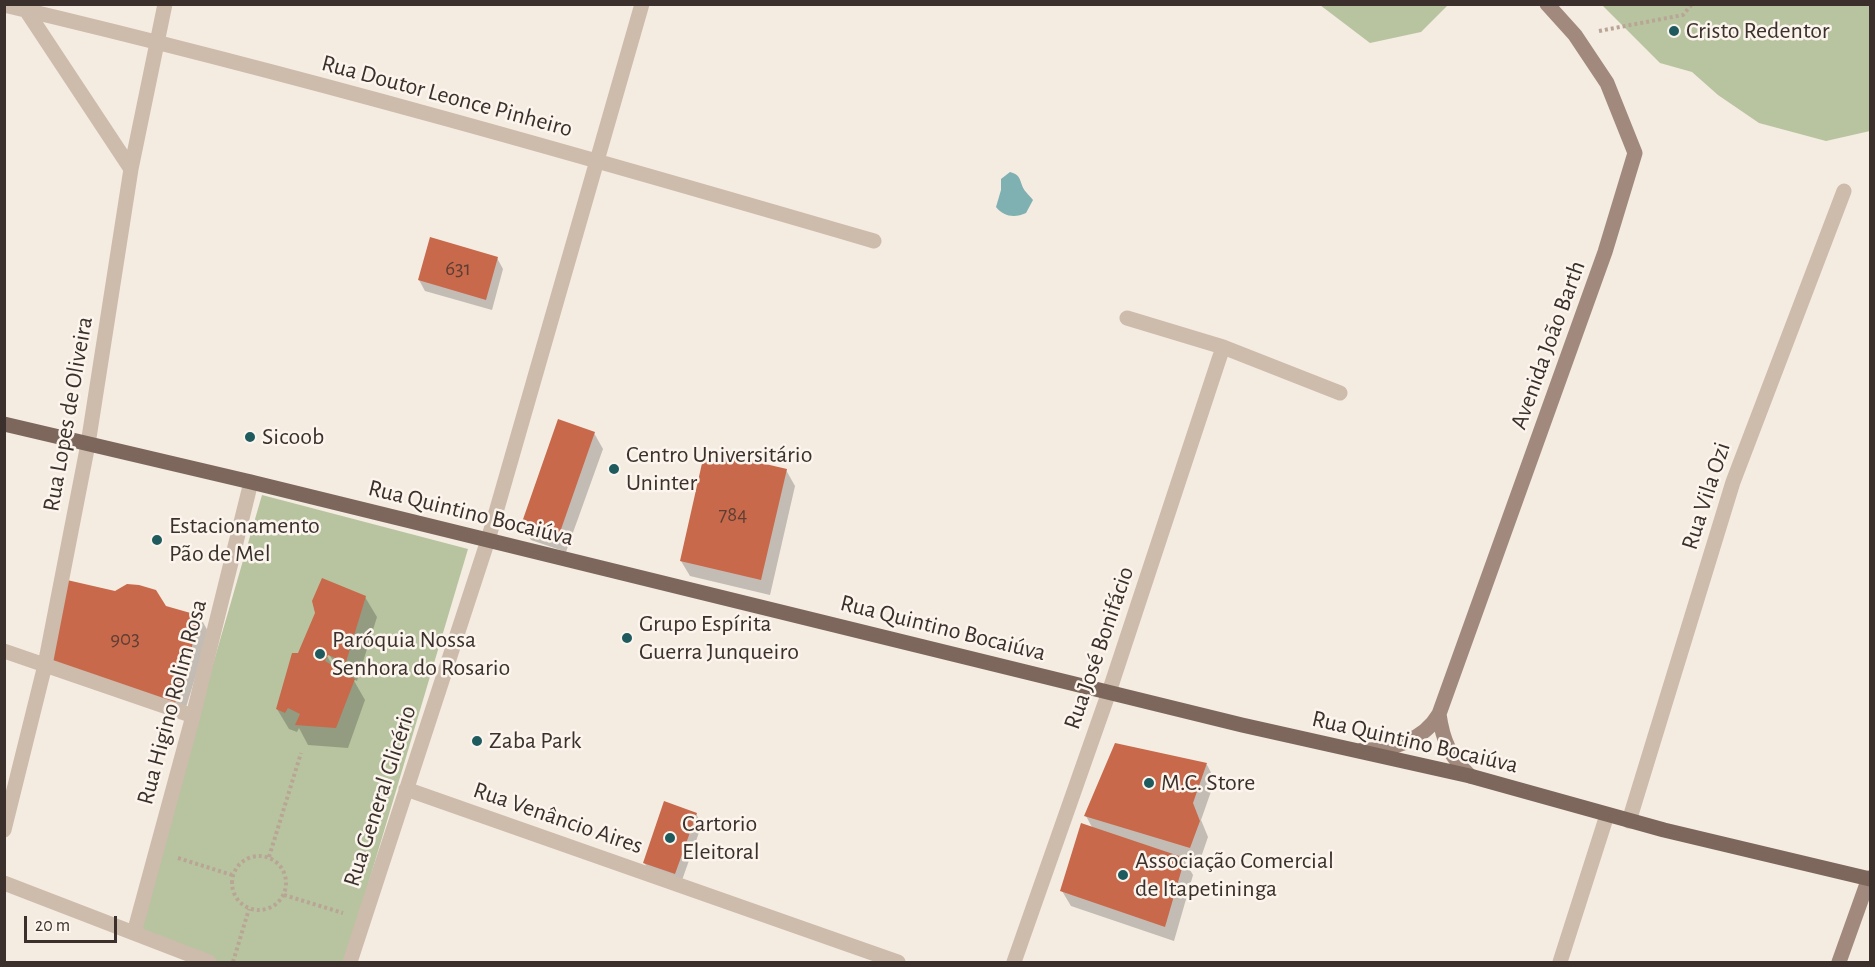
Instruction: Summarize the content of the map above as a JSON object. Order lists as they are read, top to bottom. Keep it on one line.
{"streets":{"main road":["Avenida João Barth","Rua Quintino Bocaiúva"],"street":["Rua Doutor Leonce Pinheiro","Rua Lopes de Oliveira","Rua Vila Ozi","Rua José Bonifácio","Rua Higino Rolim Rosa","Rua General Glicério","Rua Venâncio Aires"]},"crossings":[["Rua Doutor Leonce Pinheiro","Rua Lopes de Oliveira"],["Rua Doutor Leonce Pinheiro","Rua General Glicério"],["Avenida João Barth","Rua Quintino Bocaiúva"],["Rua Lopes de Oliveira","Rua Quintino Bocaiúva"],["Rua Vila Ozi","Rua Quintino Bocaiúva"],["Rua Quintino Bocaiúva","Rua José Bonifácio"],["Rua Quintino Bocaiúva","Rua Higino Rolim Rosa"],["Rua Quintino Bocaiúva","Rua General Glicério"],["Rua General Glicério","Rua Venâncio Aires"]],"places":["Cristo Redentor","Sicoob","Centro Universitário Uninter","Estacionamento Pão de Mel","Grupo Espírita Guerra Junqueiro","Paróquia Nossa Senhora do Rosario","Zaba Park","M.C. Store","Cartorio Eleitoral","Associação Comercial de Itapetininga"],"house_numbers":["631","784","903"],"scale_bar":"20 m"}
